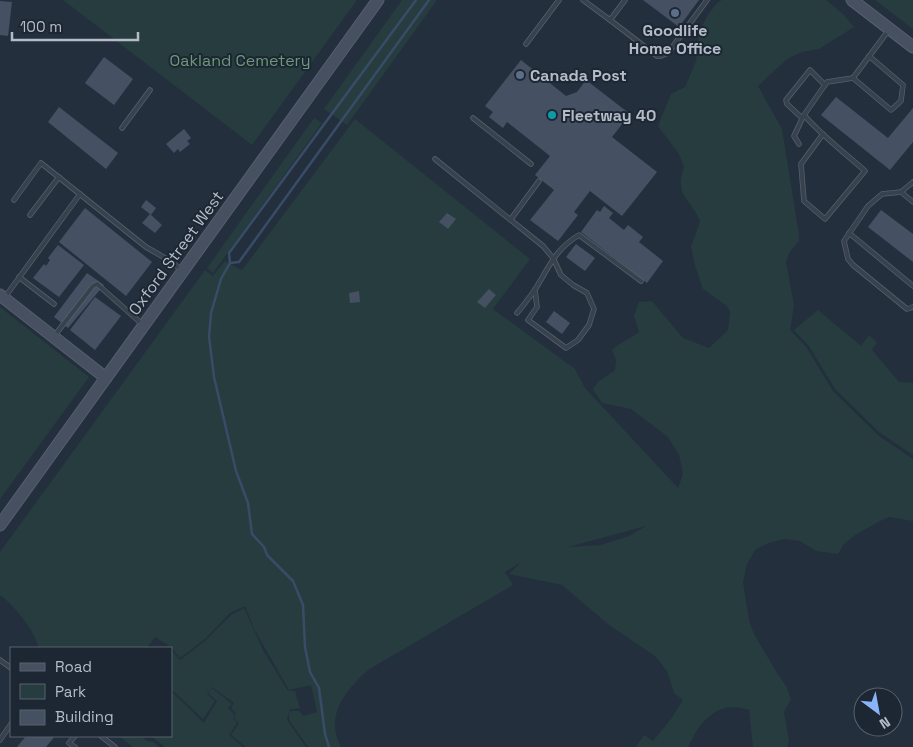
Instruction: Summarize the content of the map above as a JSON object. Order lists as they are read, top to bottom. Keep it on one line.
{"streets":{"main road":["Oxford Street West"]},"parks":["Oakland Cemetery"],"places":["Goodlife Home Office","Canada Post","Fleetway 40"],"legend":["Road","Park","Building"],"scale_bar":"100 m","north":"bottom right"}
